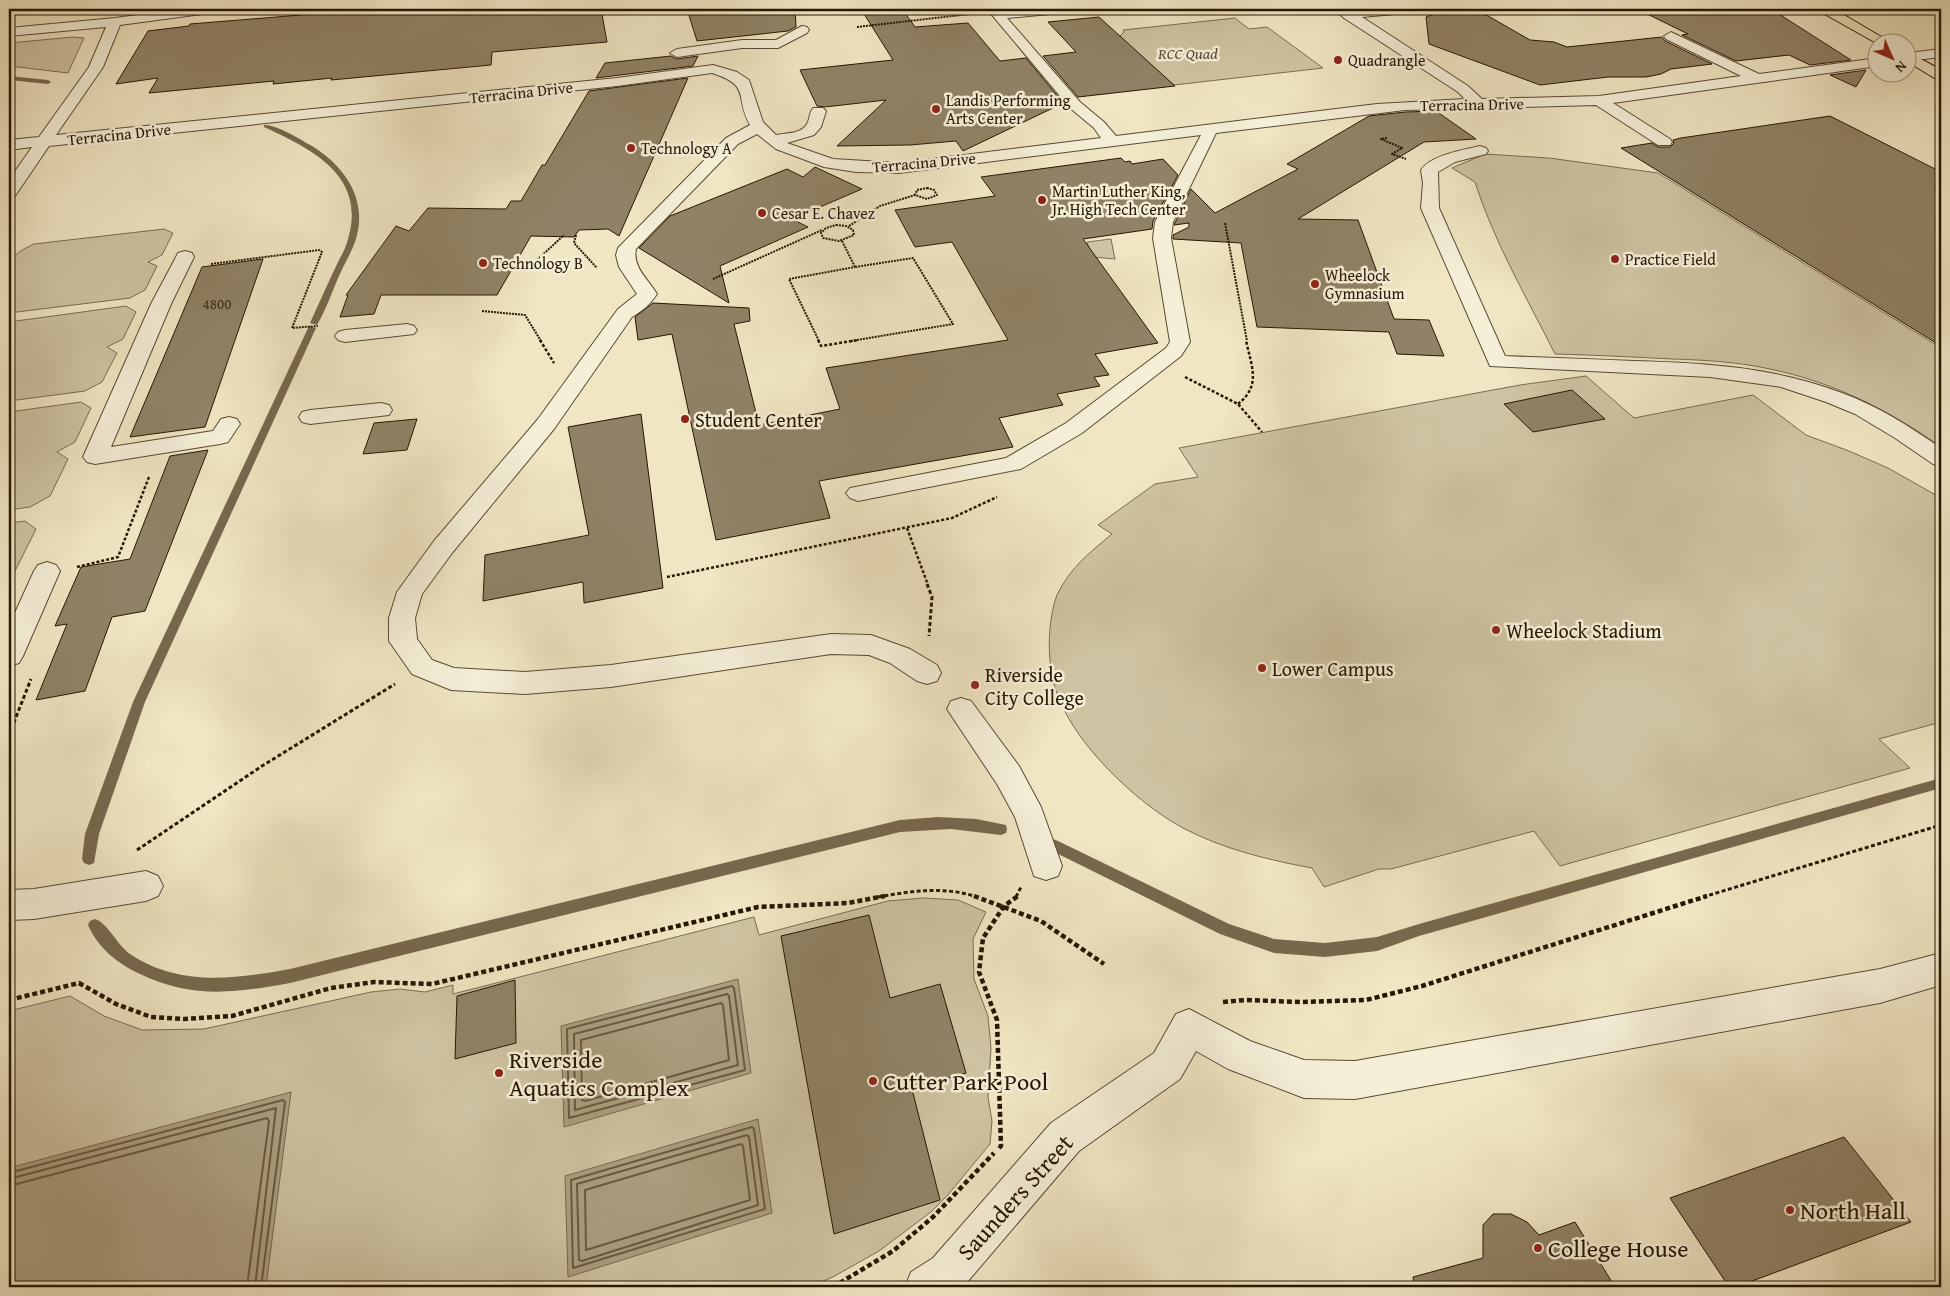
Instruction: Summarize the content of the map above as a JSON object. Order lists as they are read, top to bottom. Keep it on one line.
{"streets":{"street":["Terracina Drive","Saunders Street"]},"parks":["RCC Quad"],"places":["Quadrangle","Landis Performing Arts Center","Technology A","Martin Luther King, Jr. High Tech Center","Cesar E. Chavez","Practice Field","Technology B","Wheelock Gymnasium","Student Center","Wheelock Stadium","Lower Campus","Riverside City College","Riverside Aquatics Complex","Cutter Park Pool","North Hall","College House"],"house_numbers":["4800"],"north":"bottom right"}
